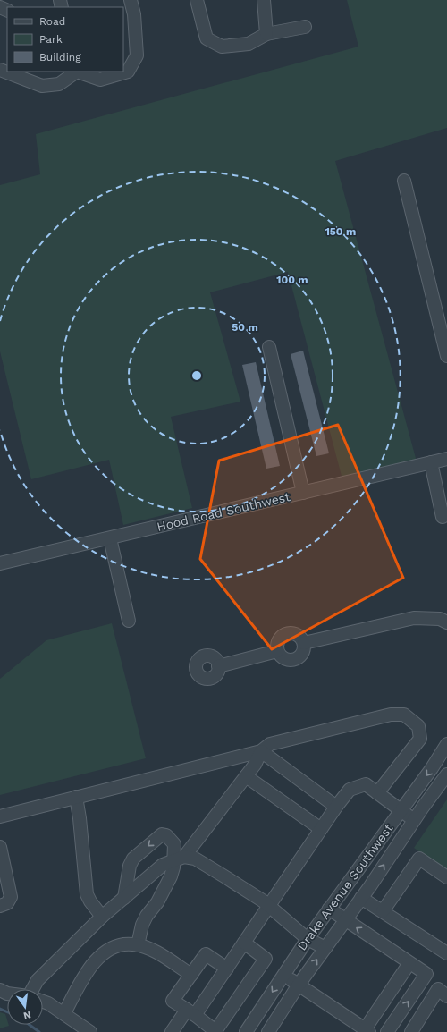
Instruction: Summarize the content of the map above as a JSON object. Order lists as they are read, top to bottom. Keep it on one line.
{"streets":{"street":["Hood Road Southwest","Drake Avenue Southwest"]},"legend":["Road","Park","Building"],"north":"bottom","rings":["150 m","100 m","50 m"]}
